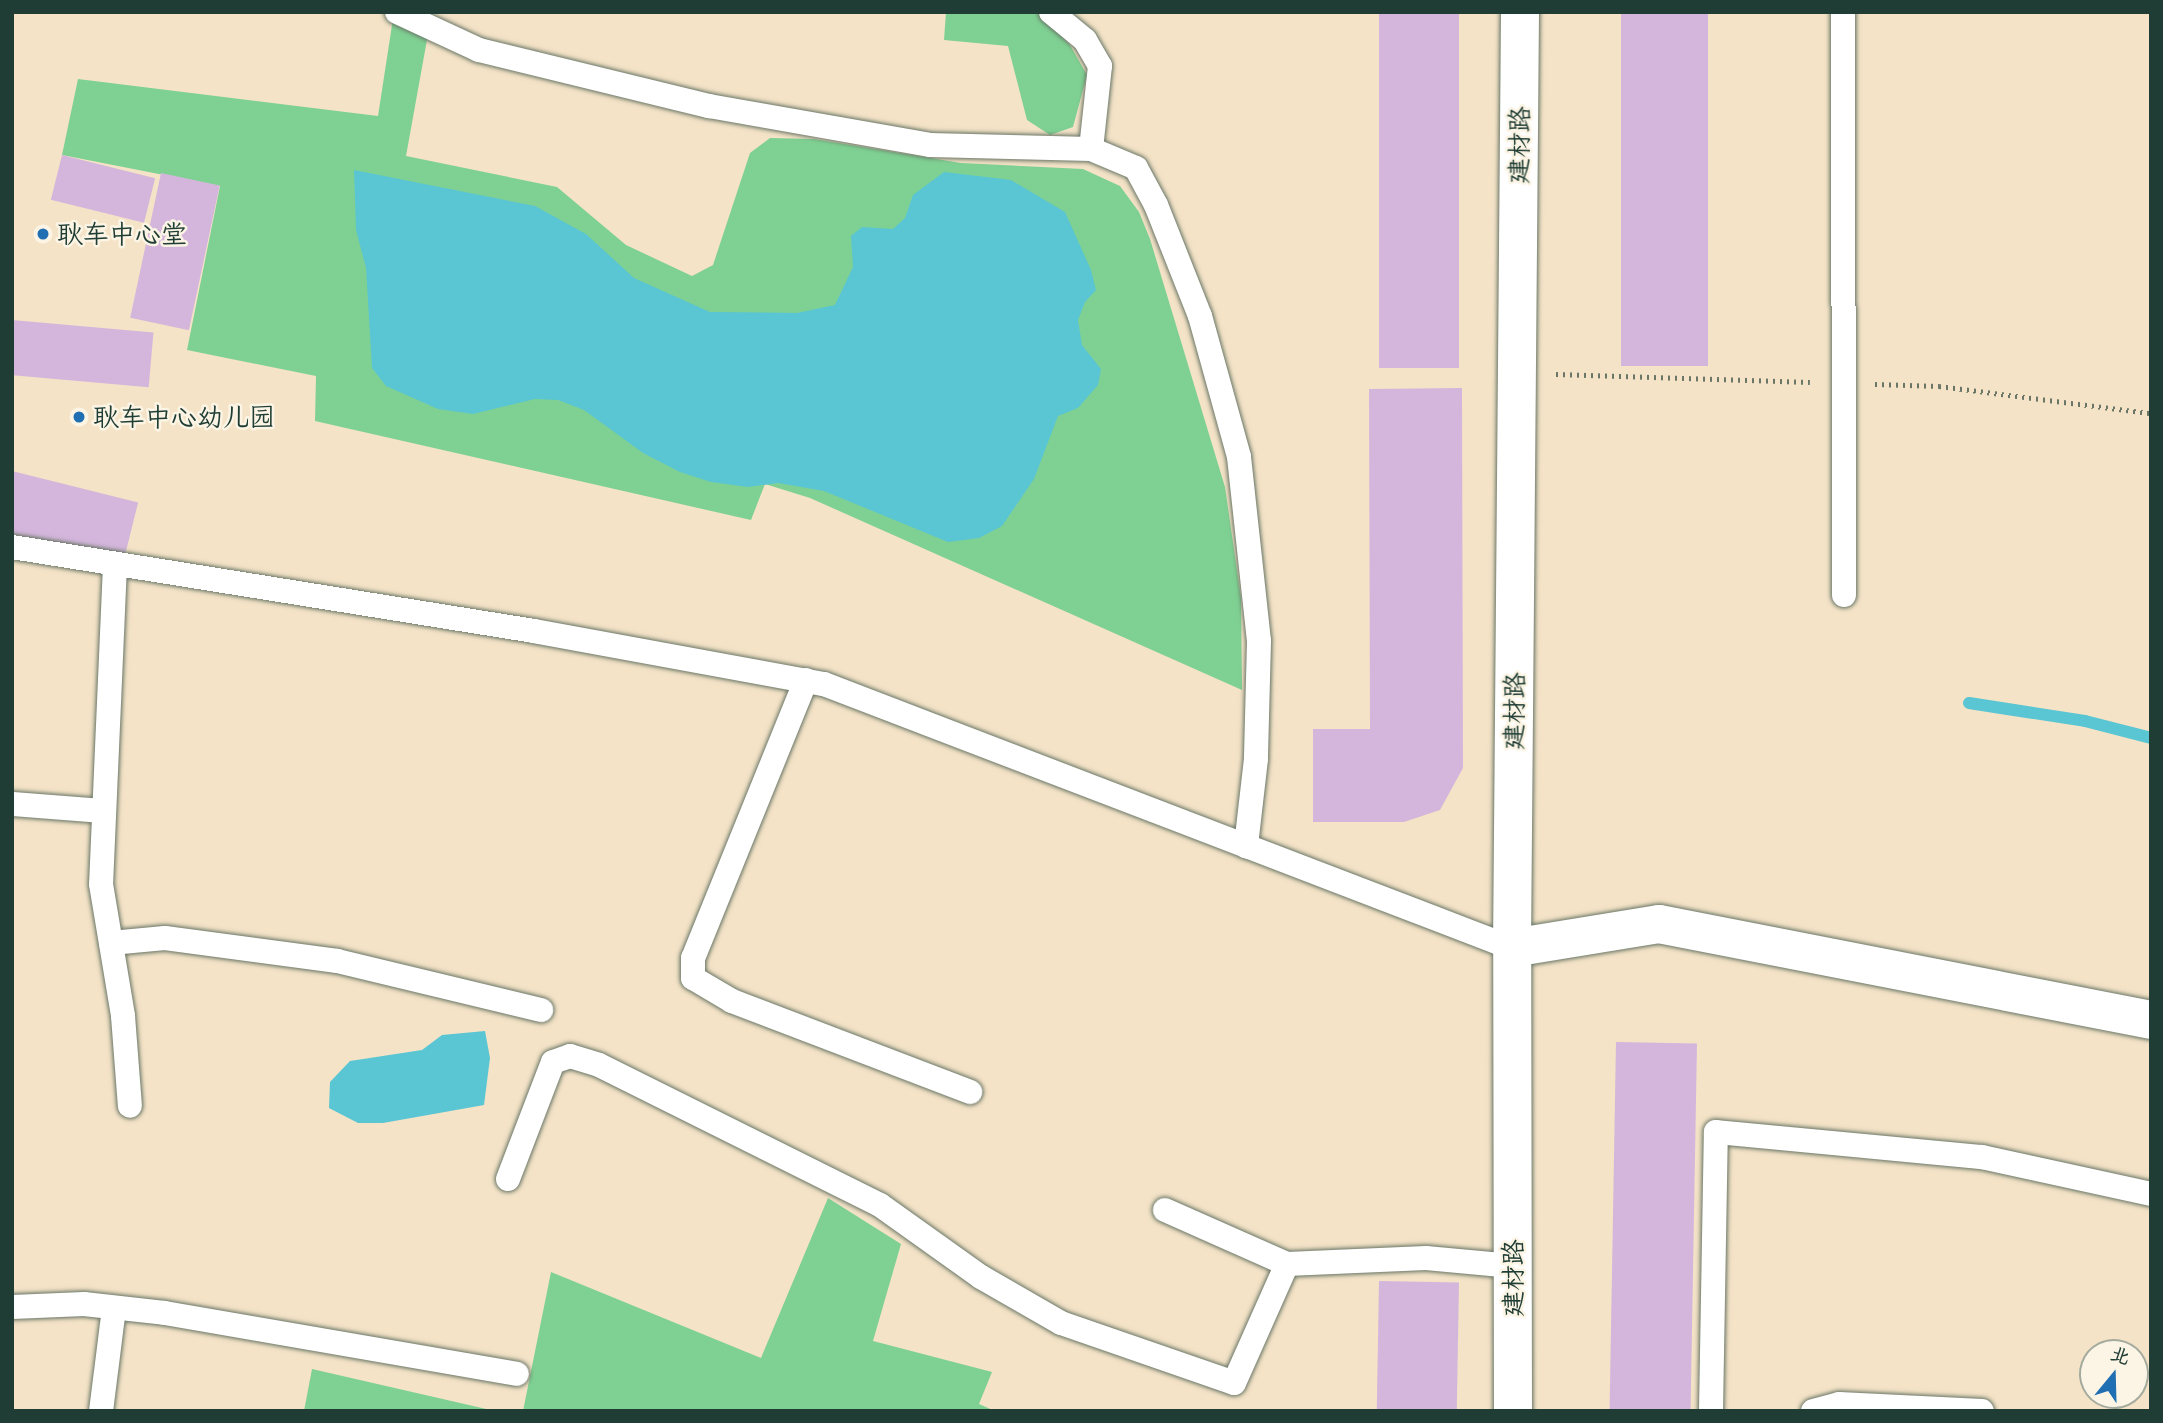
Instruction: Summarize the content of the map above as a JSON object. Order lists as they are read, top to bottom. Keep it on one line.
{"streets":{"street":["建材路"]},"places":["耿车中心堂","耿车中心幼儿园"],"north":"top"}
